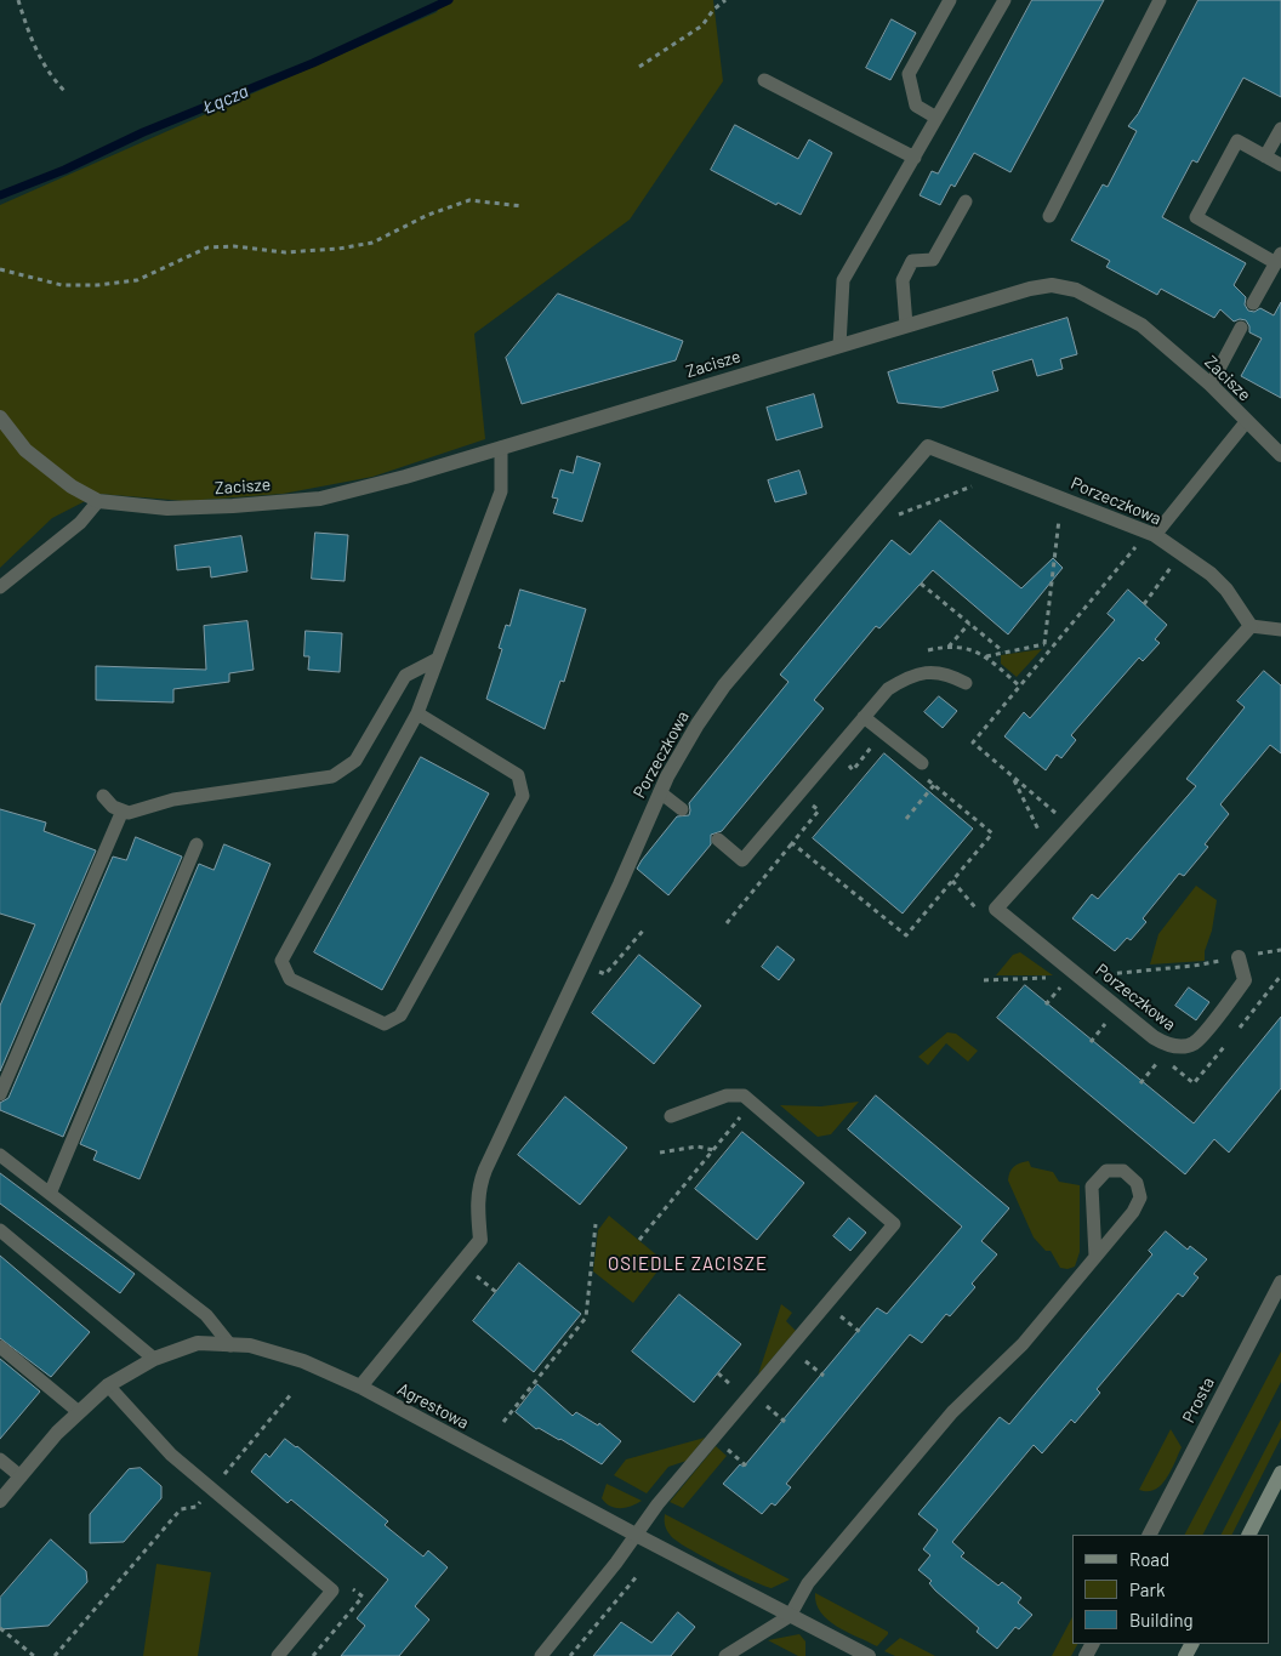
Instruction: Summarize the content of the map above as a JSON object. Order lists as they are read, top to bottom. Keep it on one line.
{"streets":{"street":["Zacisze","Porzeczkowa","Prosta","Agrestowa"]},"crossings":[["Porzeczkowa","Agrestowa"]],"districts":["OSIEDLE ZACISZE"],"water":["Łącza"],"legend":["Road","Park","Building"]}
